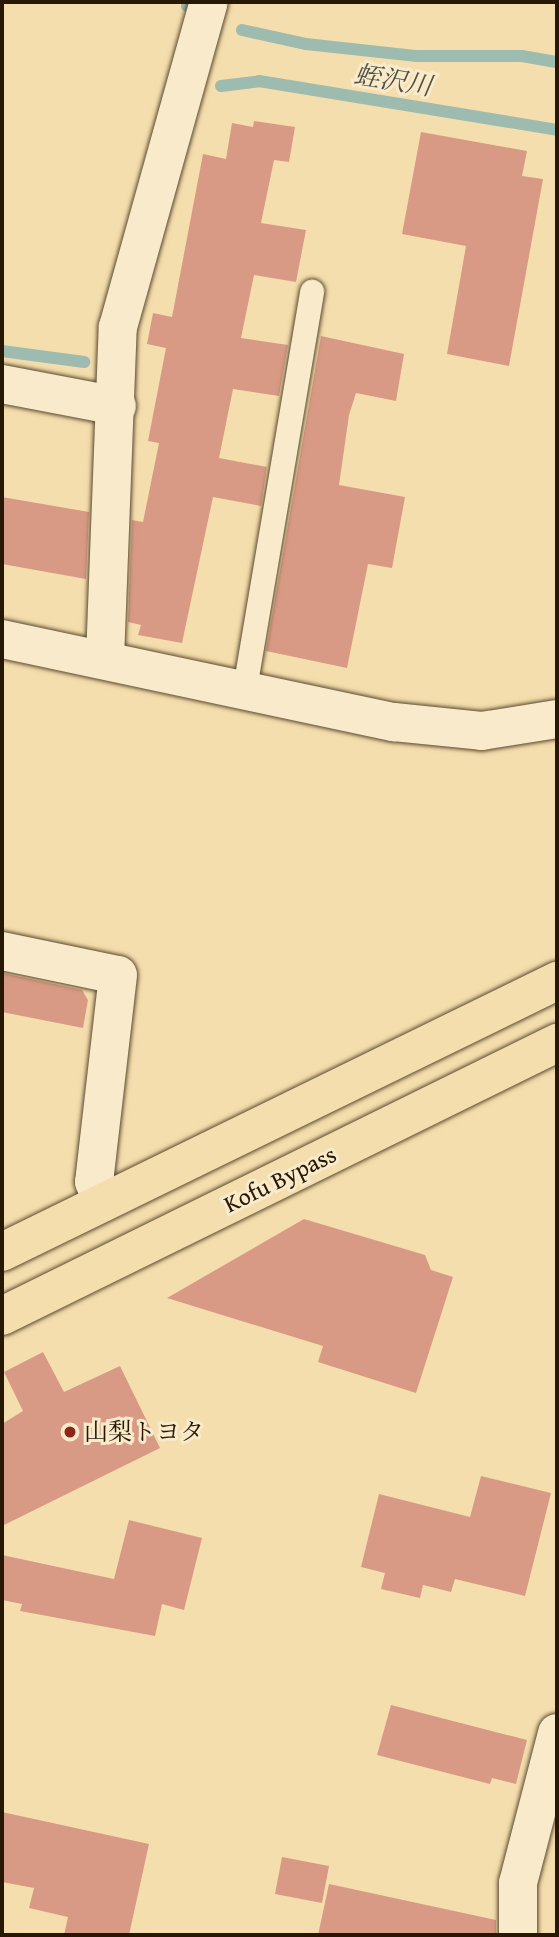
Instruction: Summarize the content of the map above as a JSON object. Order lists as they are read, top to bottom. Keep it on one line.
{"streets":{"highway":["Kofu Bypass"]},"water":["蛭沢川"],"places":["山梨トヨタ"]}
